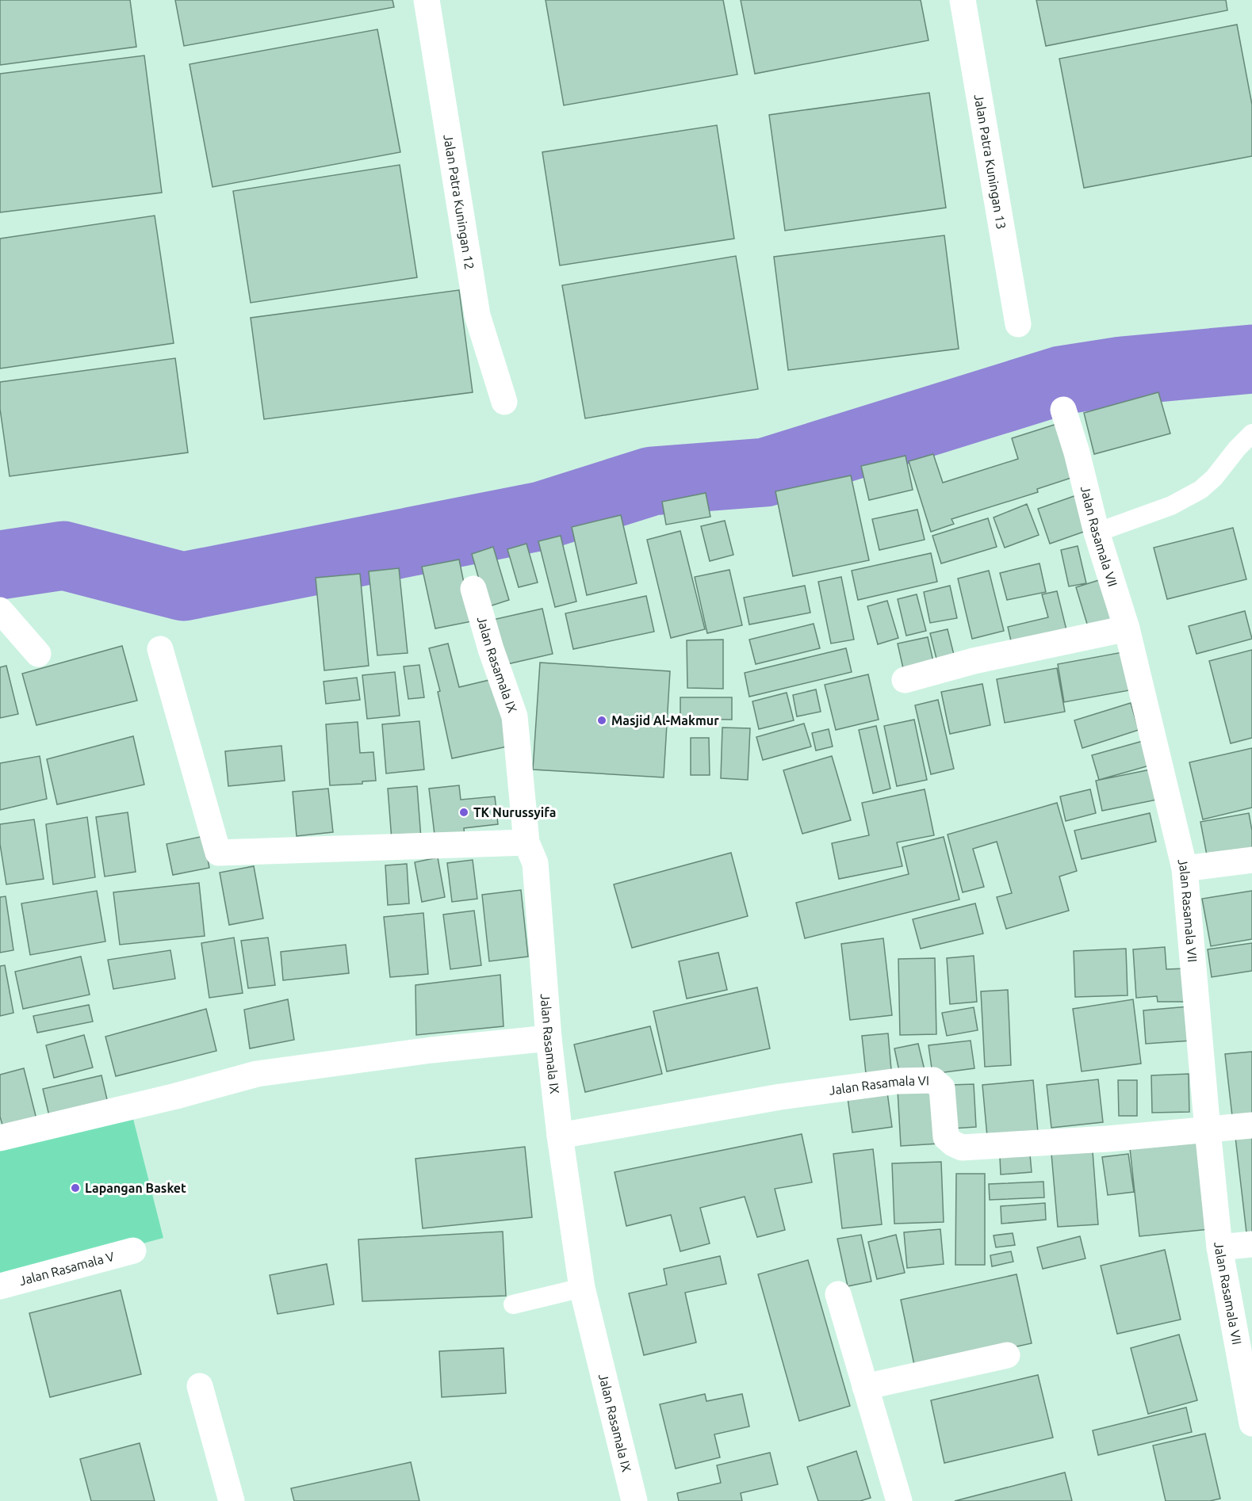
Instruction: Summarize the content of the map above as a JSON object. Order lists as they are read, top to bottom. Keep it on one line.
{"streets":{"street":["Jalan Patra Kuningan 13","Jalan Patra Kuningan 12","Jalan Rasamala VII","Jalan Rasamala IX","Jalan Rasamala VI","Jalan Rasamala V"]},"crossings":[["Jalan Rasamala VII","Jalan Rasamala VI"],["Jalan Rasamala IX","Jalan Rasamala VI"]],"places":["Masjid Al-Makmur","TK Nurussyifa","Lapangan Basket"]}
